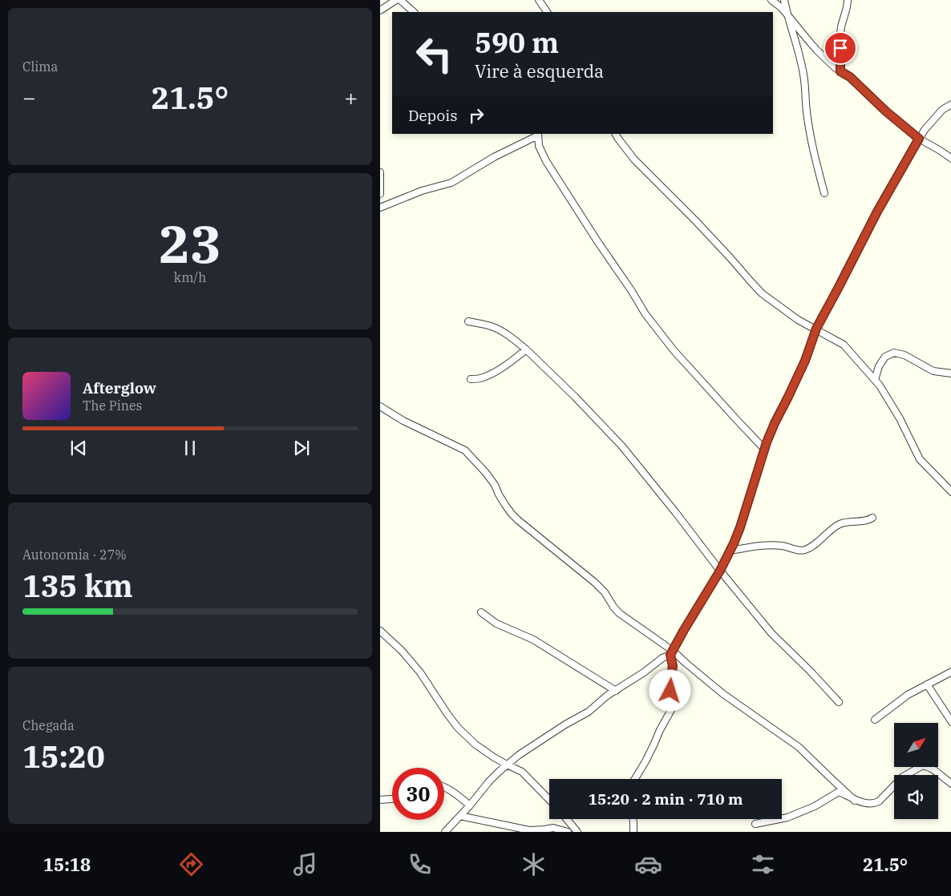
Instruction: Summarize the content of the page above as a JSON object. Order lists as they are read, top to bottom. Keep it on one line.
{"north":"top right","page":{"tile":["Clima",["23","km/h"],["Autonomia · 27%","135 km"],["Chegada","15:20"]],"turn":["590 m","Vire à esquerda"],"heat":["−","21.5°","+"],"then":"Depois","song":["Afterglow","The Pines"],"limit":"30","trip":"15:20 · 2 min · 710 m","tabs":["15:18","21.5°"]}}
